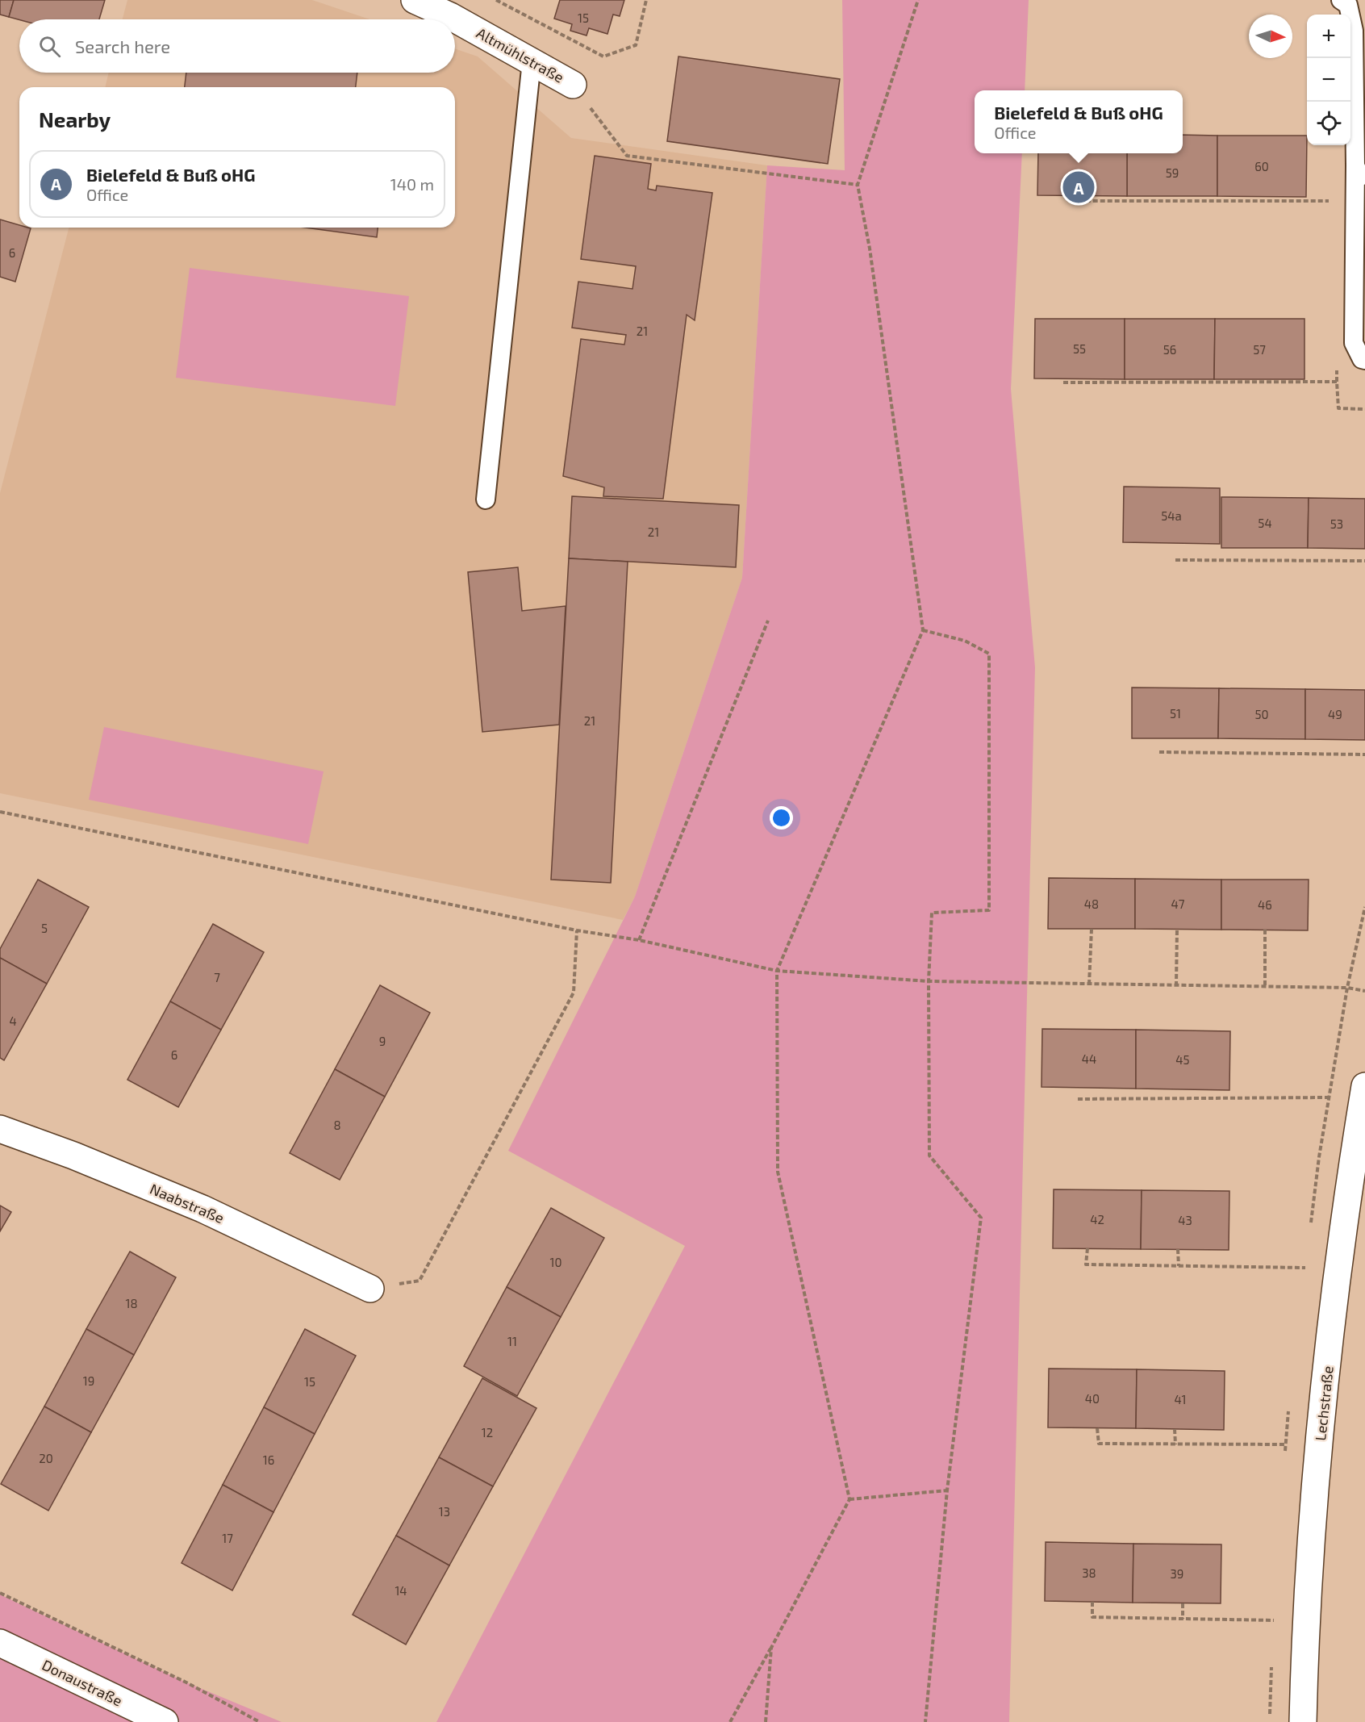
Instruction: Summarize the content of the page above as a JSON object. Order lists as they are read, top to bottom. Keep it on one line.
{"streets":{"street":["Altmühlstraße","Naabstraße","Lechstraße","Donaustraße"]},"house_numbers":["15","60","59","6","21","55","56","57","54a","54","53","21","51","50","49","21","48","47","46","5","7","4","9","6","44","45","8","42","43","10","18","11","19","15","40","41","12","20","16","13","17","38","39","14"],"north":"right","page":{"map_buttons":["+","−"],"search":"Search here","heading":"Nearby","popup":["Bielefeld & Buß oHG","Office"],"list":[{"mark":"A","name":"Bielefeld & Buß oHG","note":"Office","value":"140 m"}],"pins":"A"}}
